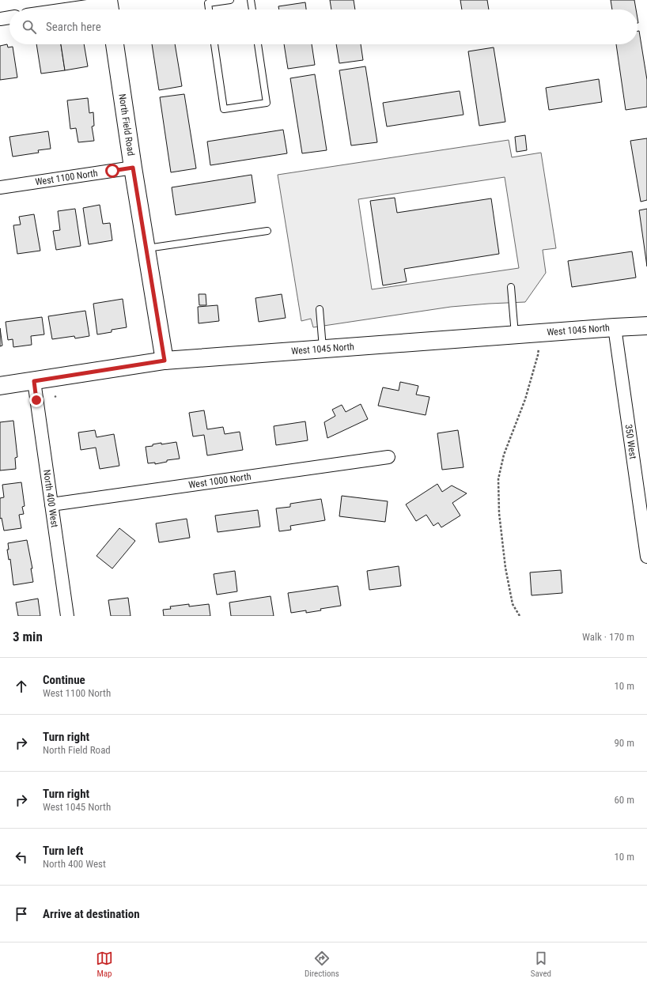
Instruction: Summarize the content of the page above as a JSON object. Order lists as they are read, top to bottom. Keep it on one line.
{"streets":{"main road":["North Field Road","West 1045 North"],"street":["West 1100 North","350 West","West 1000 North","North 400 West"]},"crossings":[["North Field Road","West 1100 North"],["North Field Road","West 1045 North"],["West 1045 North","350 West"],["West 1045 North","North 400 West"],["West 1000 North","North 400 West"]],"page":{"search":"Search here","heading":["3 min","Walk · 170 m"],"list":[["Continue","West 1100 North","10 m"],["Turn right","North Field Road","90 m"],["Turn right","West 1045 North","60 m"],["Turn left","North 400 West","10 m"],"Arrive at destination"],"nav":["Map","Directions","Saved"]}}
